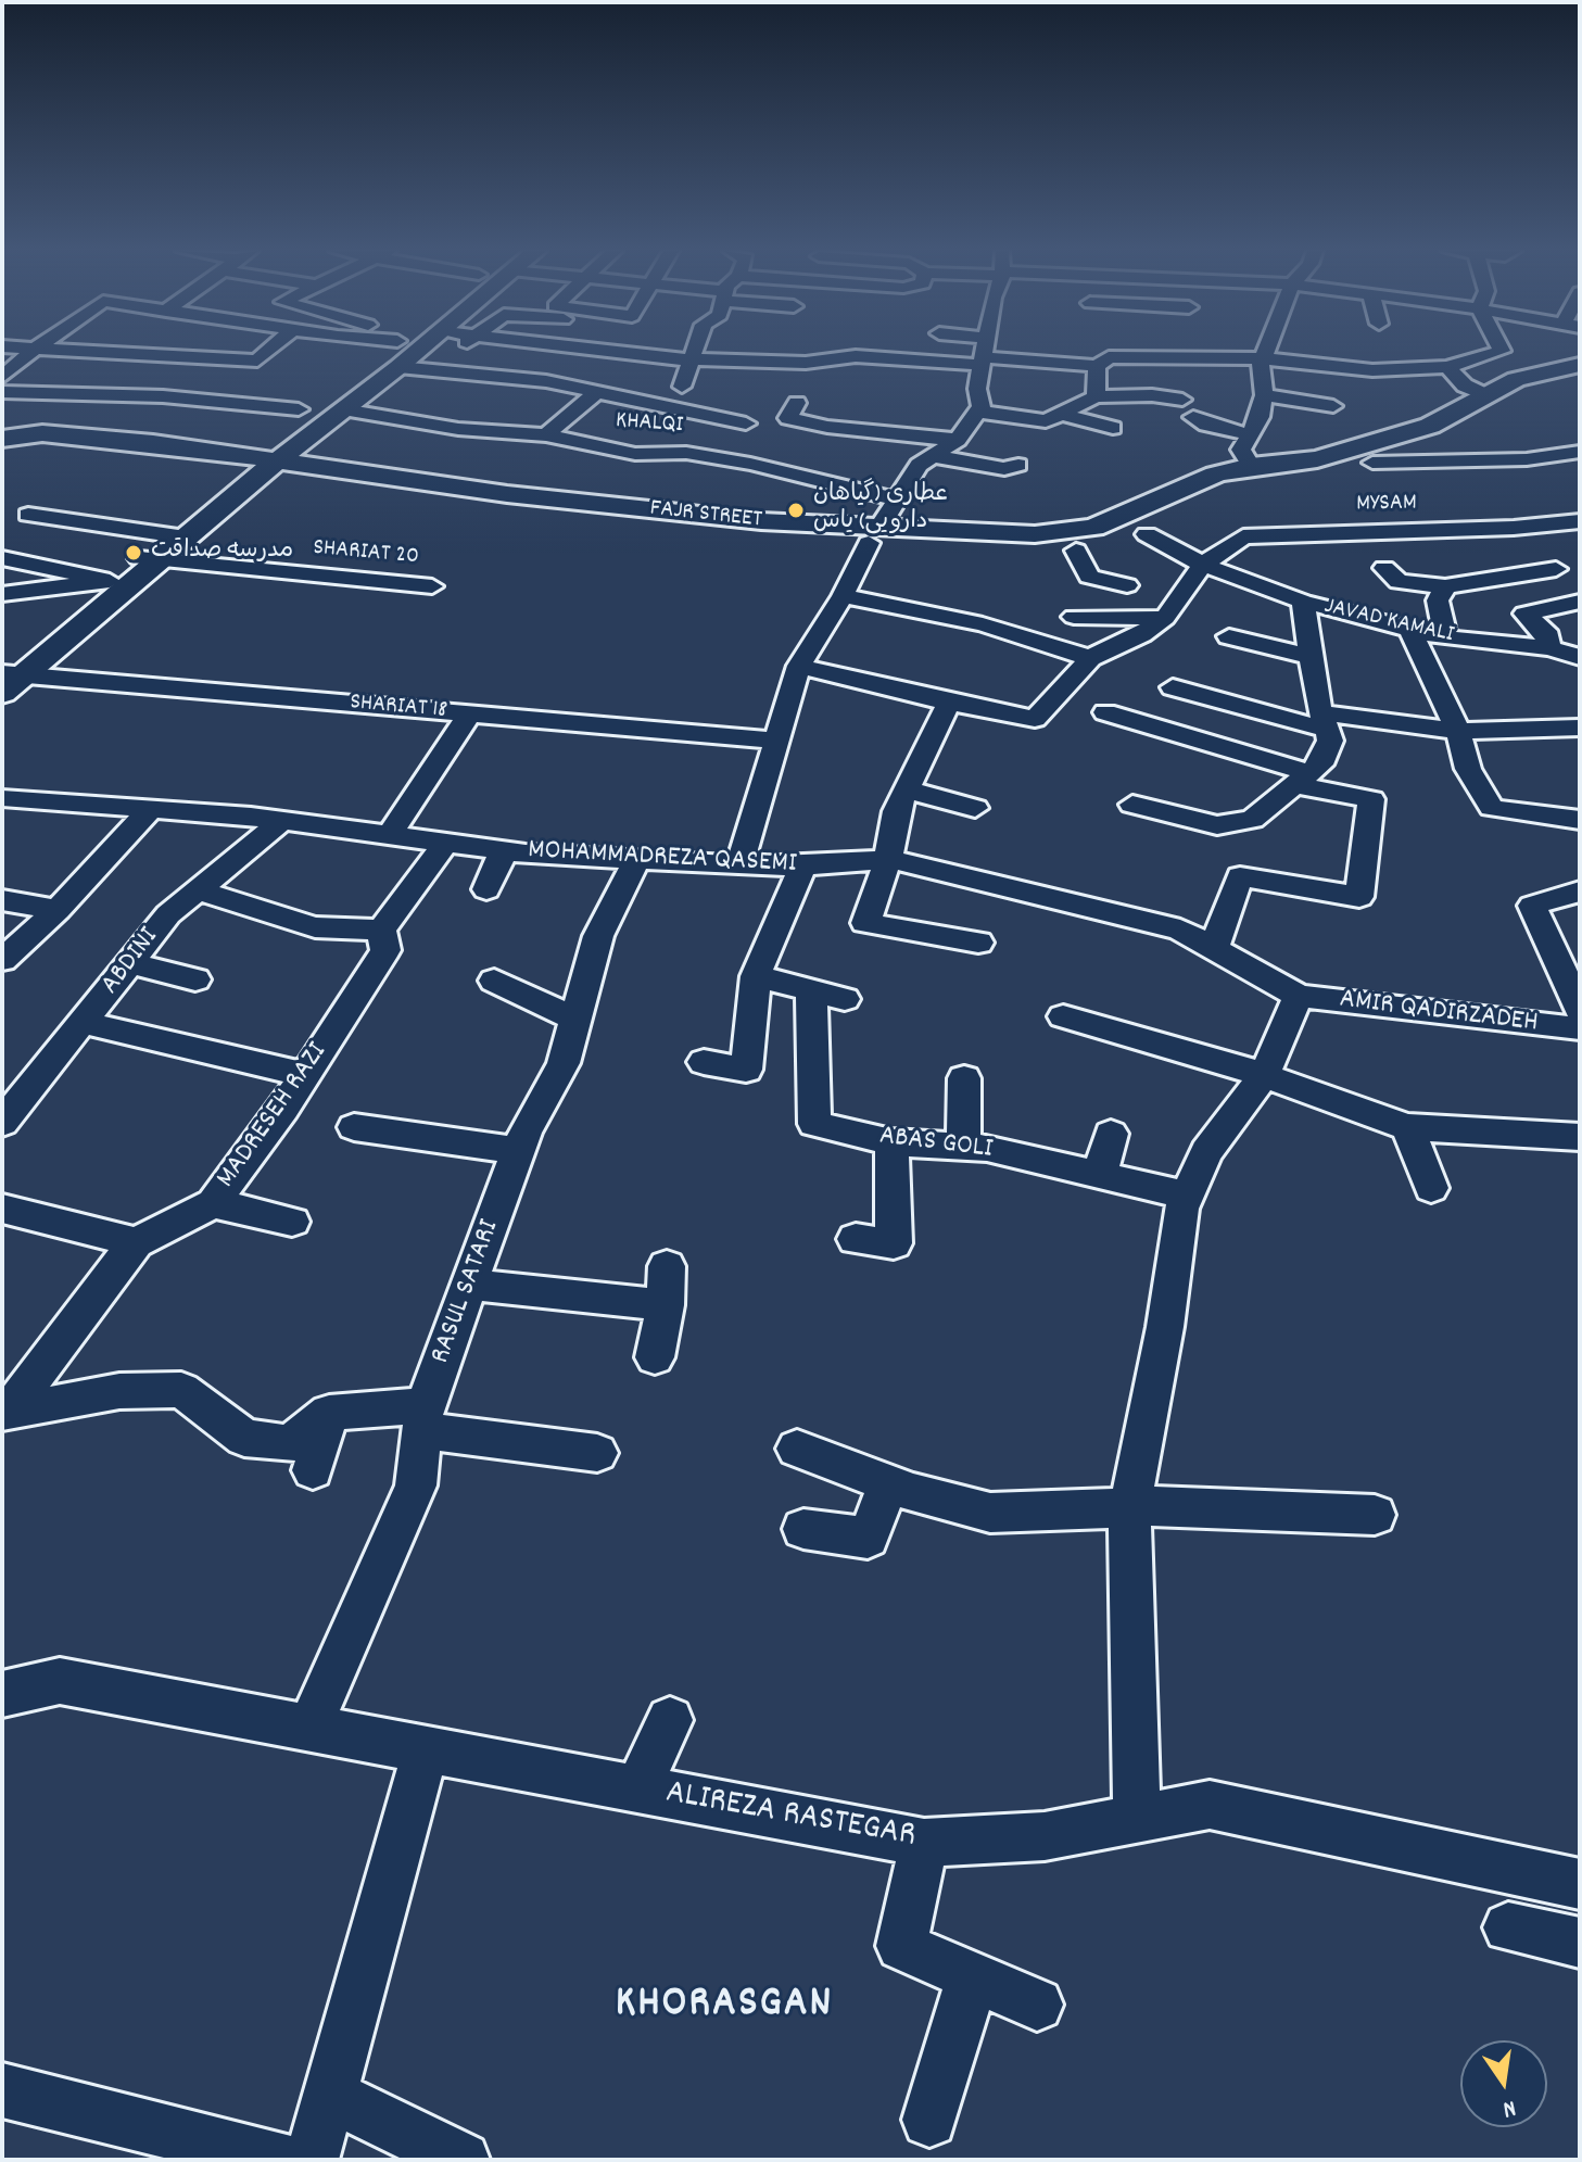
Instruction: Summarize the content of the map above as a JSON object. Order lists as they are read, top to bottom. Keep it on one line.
{"streets":{"main road":["FAJR STREET"],"street":["KHALQI","MYSAM","SHARIAT 20","JAVAD KAMALI","SHARIAT 18","MOHAMMADREZA QASEMI","ABDINI","AMIR QADIRZADEH","MADRESEH RAZI","ABAS GOLI","RASUL SATARI","ALIREZA RASTEGAR"]},"crossings":[["MYSAM","JAVAD KAMALI"],["MOHAMMADREZA QASEMI","ABDINI"],["MOHAMMADREZA QASEMI","AMIR QADIRZADEH"],["MOHAMMADREZA QASEMI","MADRESEH RAZI"],["MOHAMMADREZA QASEMI","RASUL SATARI"],["RASUL SATARI","ALIREZA RASTEGAR"]],"districts":["KHORASGAN"],"places":["عطاری (گیاهان دارویی) یاس","مدرسه صداقت"],"north":"bottom"}
